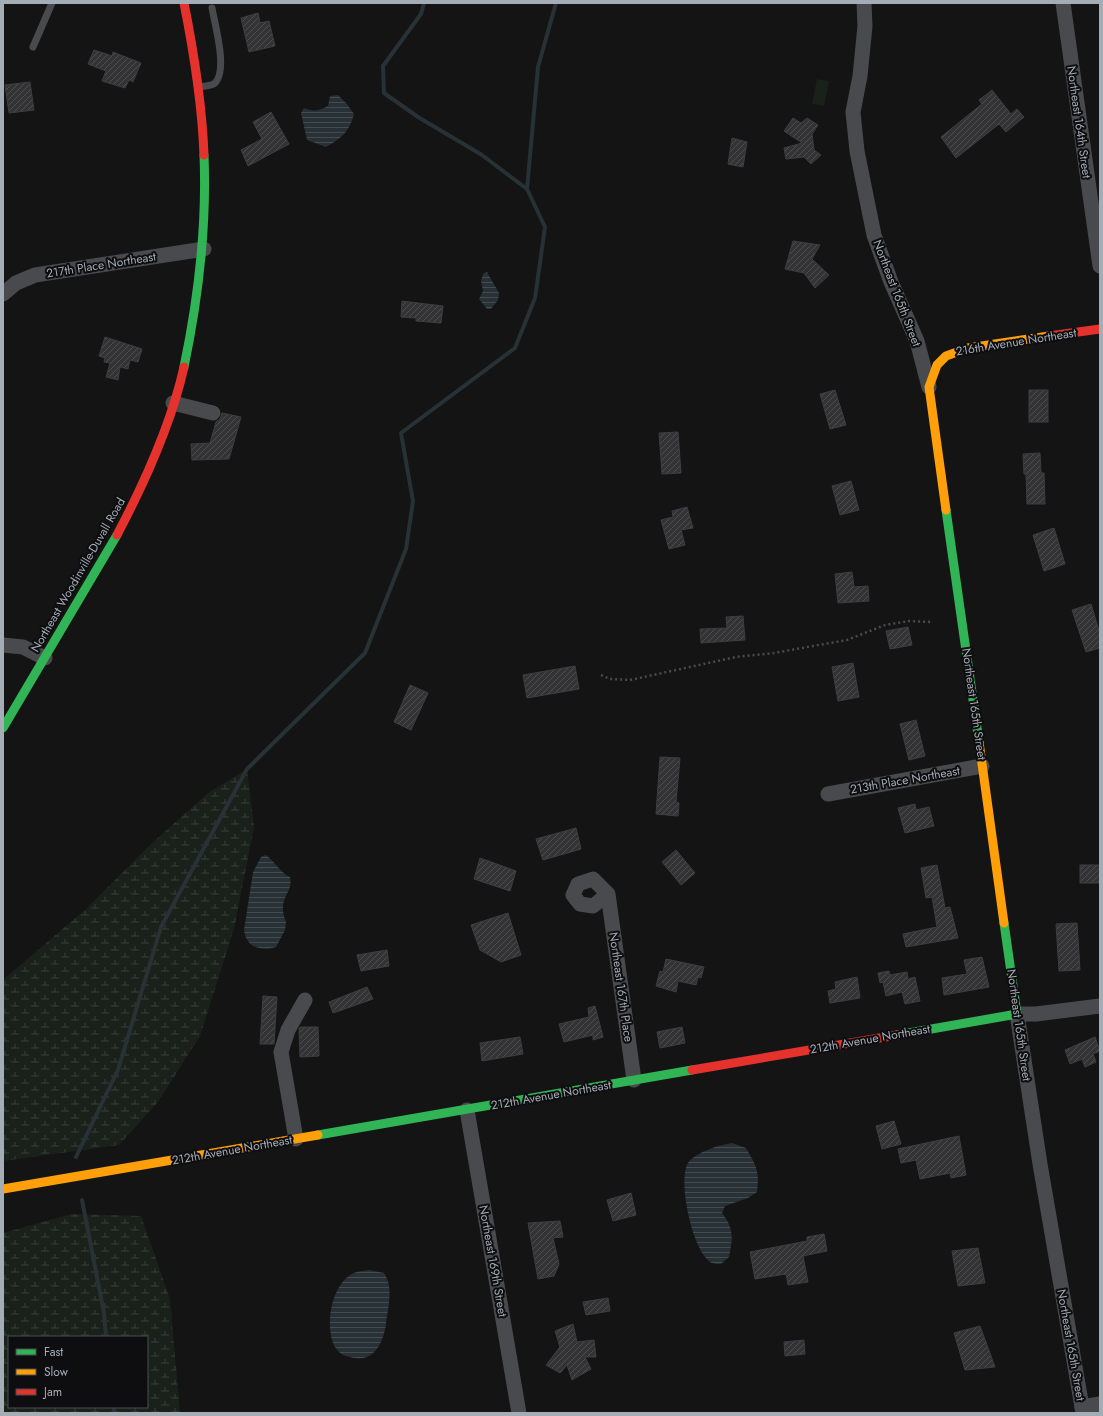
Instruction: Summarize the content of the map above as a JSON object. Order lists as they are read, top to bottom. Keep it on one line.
{"streets":{"street":["Northeast 164th Street","217th Place Northeast","Northeast 165th Street","216th Avenue Northeast","Northeast Woodinville-Duvall Road","213th Place Northeast","Northeast 167th Place","212th Avenue Northeast","Northeast 169th Street"]},"crossings":[["217th Place Northeast","Northeast Woodinville-Duvall Road"],["Northeast 165th Street","216th Avenue Northeast"],["Northeast 165th Street","213th Place Northeast"],["Northeast 165th Street","212th Avenue Northeast"],["Northeast 167th Place","212th Avenue Northeast"],["212th Avenue Northeast","Northeast 169th Street"]],"legend":["Fast","Slow","Jam"]}
